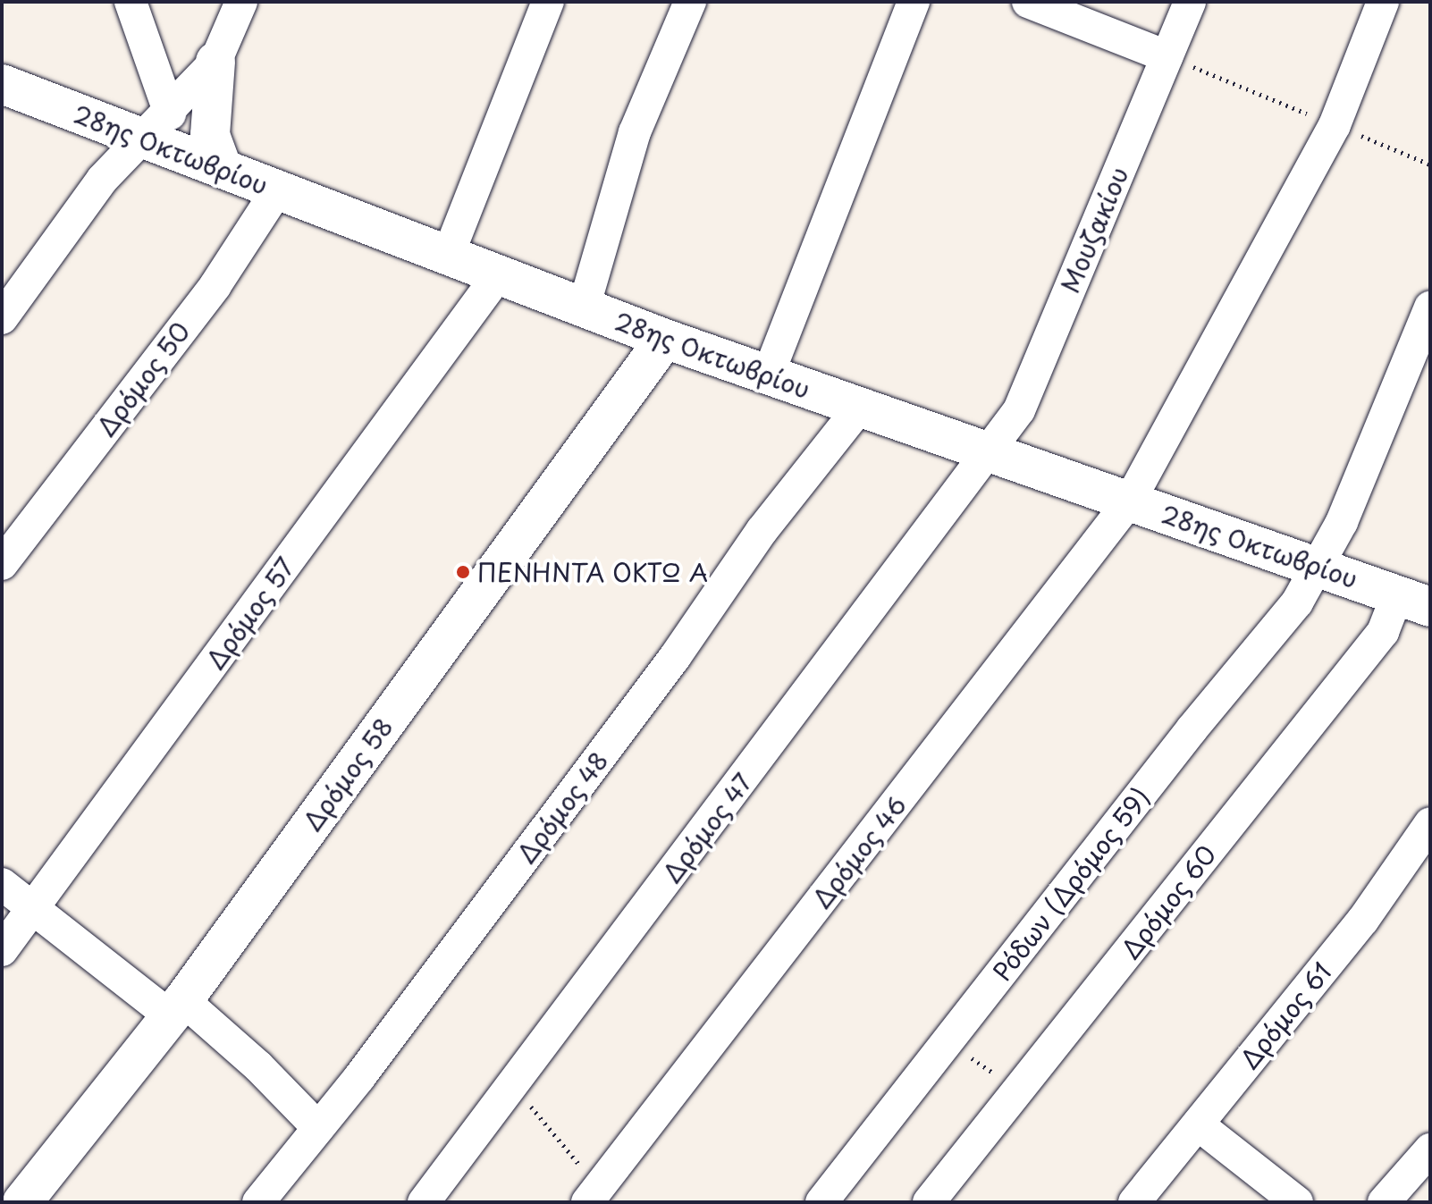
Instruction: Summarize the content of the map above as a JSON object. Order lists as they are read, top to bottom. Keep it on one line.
{"streets":{"street":["28ης Οκτωβρίου","Μουζακίου","Δρόμος 50","Δρόμος 57","Δρόμος 58","Δρόμος 48","Δρόμος 47","Δρόμος 46","Ρόδων (Δρόμος 59)","Δρόμος 60","Δρόμος 61"]},"crossings":[["28ης Οκτωβρίου","Μουζακίου"],["28ης Οκτωβρίου","Δρόμος 50"],["28ης Οκτωβρίου","Δρόμος 57"],["28ης Οκτωβρίου","Δρόμος 58"],["28ης Οκτωβρίου","Δρόμος 48"],["28ης Οκτωβρίου","Δρόμος 47"],["28ης Οκτωβρίου","Δρόμος 46"],["28ης Οκτωβρίου","Ρόδων (Δρόμος 59)"],["28ης Οκτωβρίου","Δρόμος 60"],["Μουζακίου","Δρόμος 47"]],"places":["ΠΕΝΗΝΤΑ ΟΚΤΩ Α"]}
